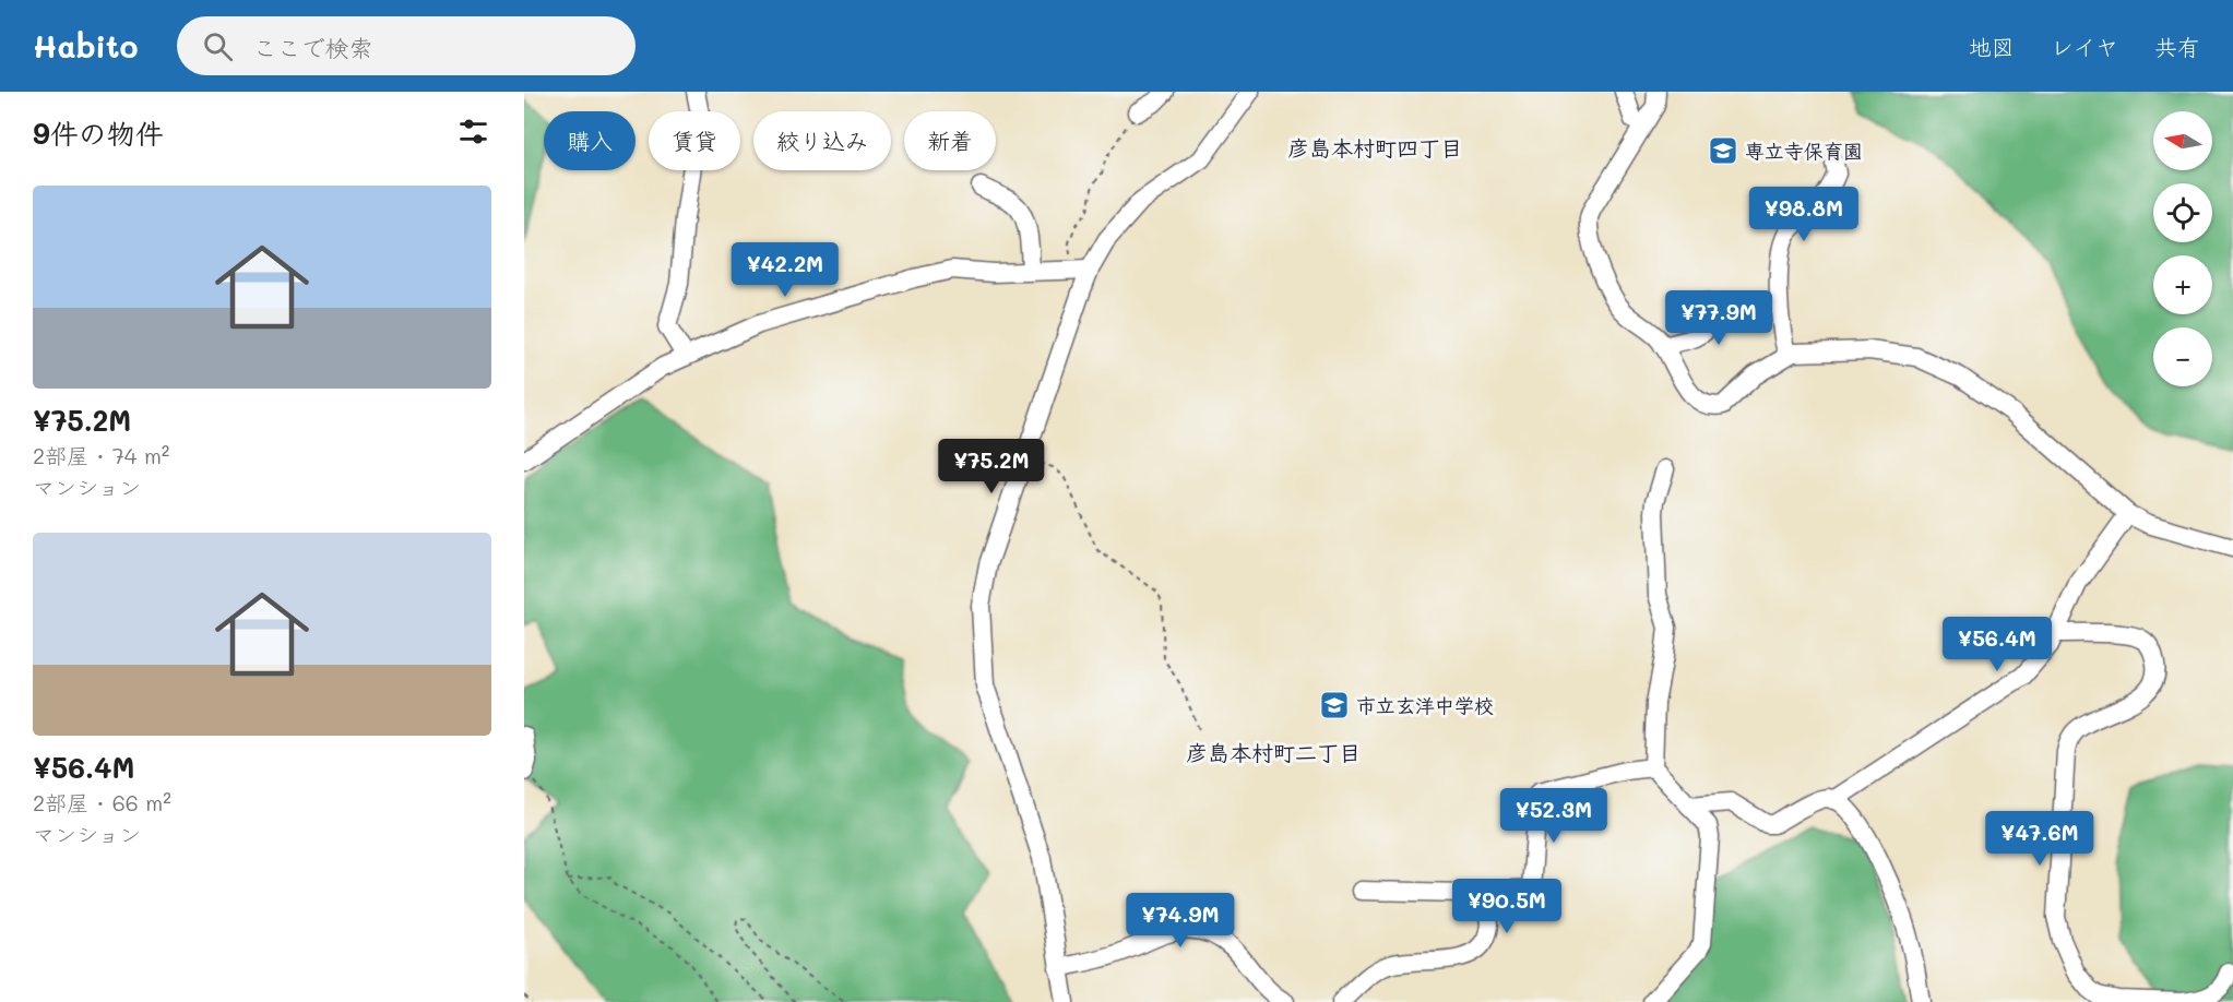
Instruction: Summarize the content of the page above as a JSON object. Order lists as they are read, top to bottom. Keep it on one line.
{"districts":["彦島本村町四丁目","彦島本村町二丁目"],"places":{"school or university":["専立寺保育園","市立玄洋中学校"]},"north":"left","page":{"header":"Habito","search":"ここで検索","nav":["地図","レイヤ","共有"],"heading":"9件の物件","map_buttons":["+","−"],"chip":["購入","賃貸","絞り込み","新着"],"list":[{"name":"¥75.2M","note":"2部屋 · 74 m² · マンション"},{"name":"¥56.4M","note":"2部屋 · 66 m² · マンション"}],"price":["¥98.8M","¥42.2M","¥77.9M","¥75.2M","¥56.4M","¥52.3M","¥47.6M","¥90.5M","¥74.9M"]}}
